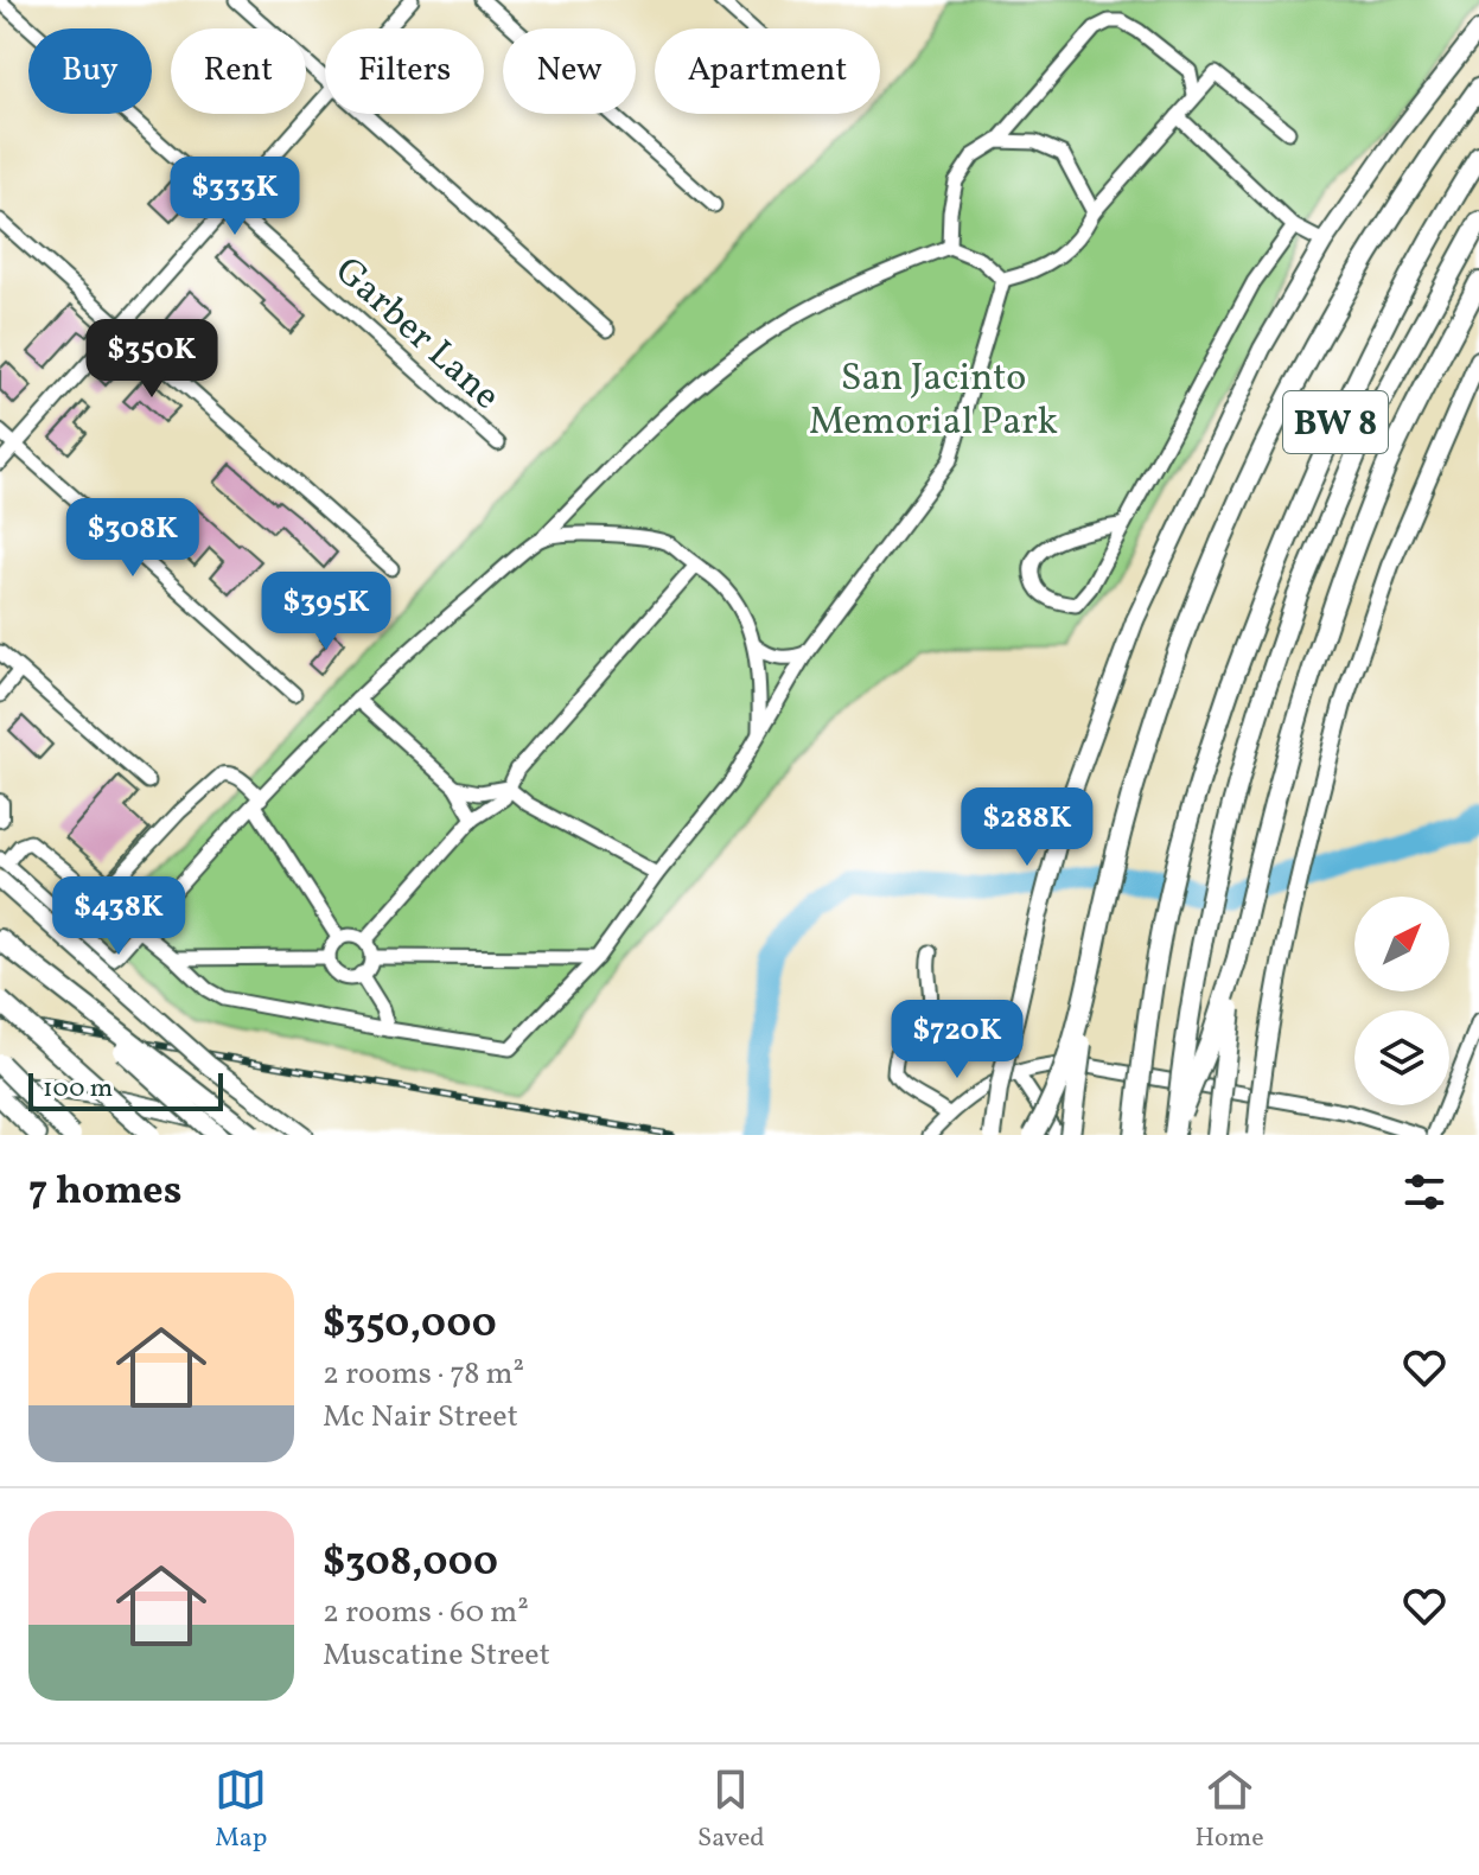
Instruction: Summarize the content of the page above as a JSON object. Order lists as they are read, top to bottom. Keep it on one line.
{"streets":{"highway":["BW 8"],"street":["Garber Lane"]},"parks":["San Jacinto Memorial Park"],"scale_bar":"100 m","north":"top right","page":{"chip":["Buy","Rent","Filters","New","Apartment"],"price":["$333K","$350K","$308K","$395K","$288K","$438K","$720K"],"scale":"100 m","heading":"7 homes","list":[{"name":"$350,000","note":"2 rooms · 78 m² · Mc Nair Street"},{"name":"$308,000","note":"2 rooms · 60 m² · Muscatine Street"}],"tabs":["Map","Saved","Home"]}}
